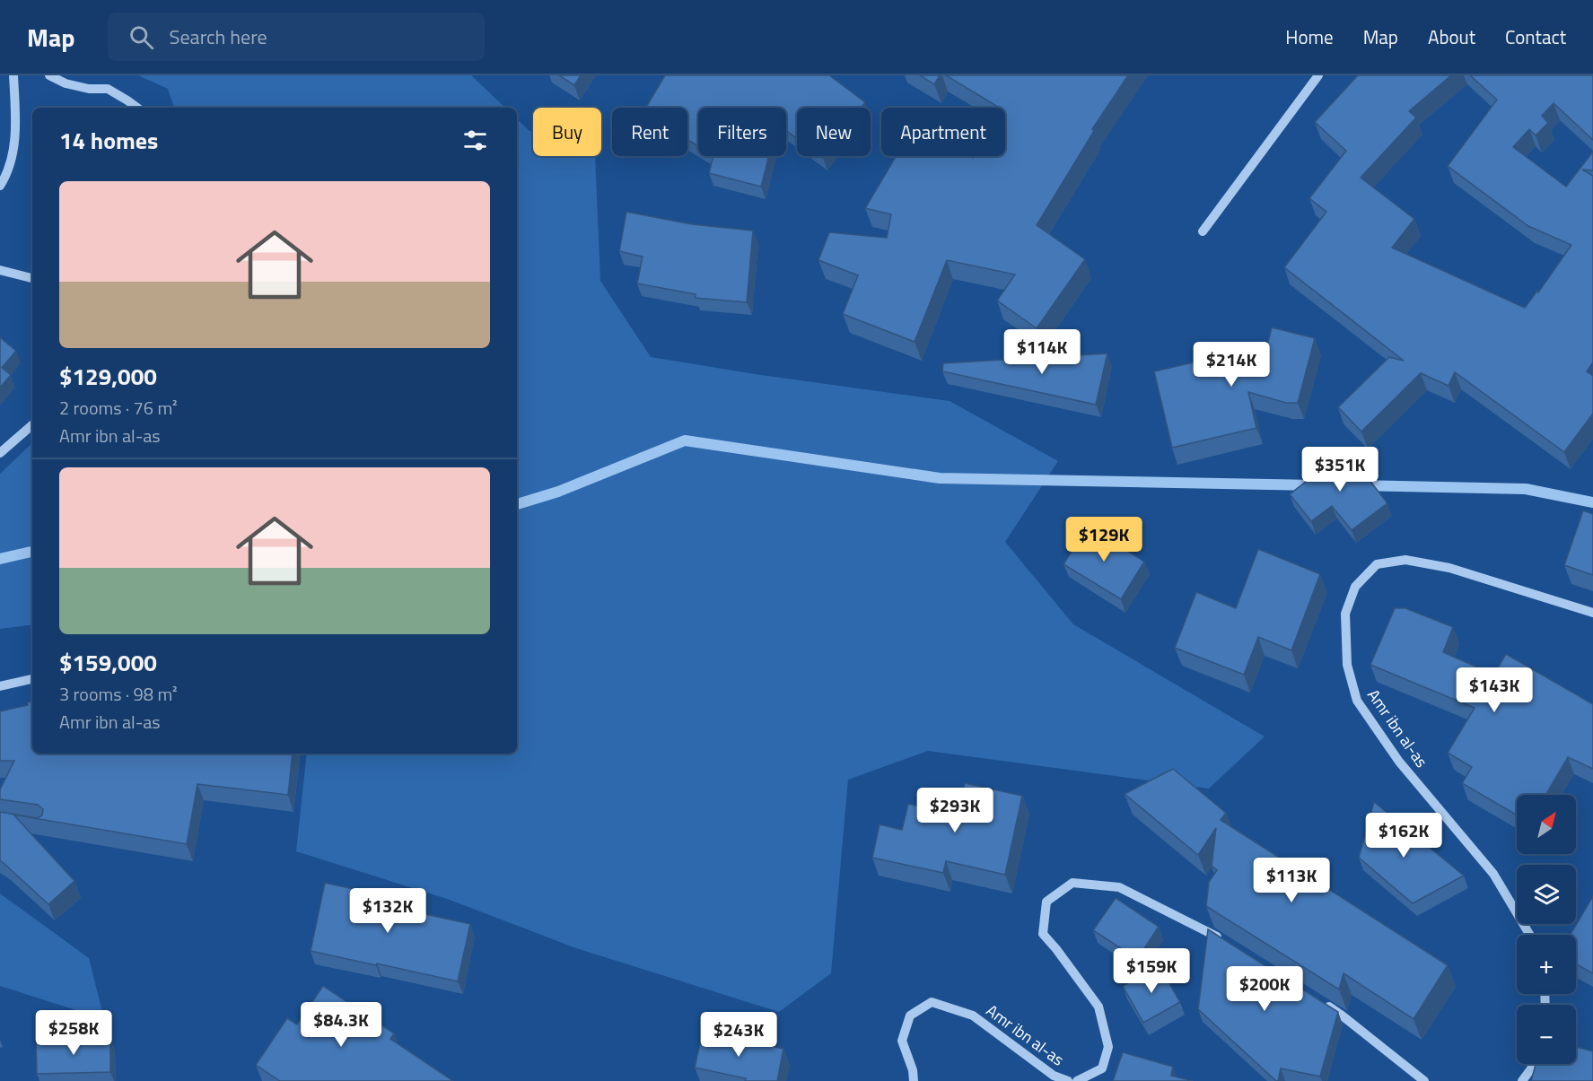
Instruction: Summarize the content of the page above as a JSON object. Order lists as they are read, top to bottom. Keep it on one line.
{"streets":{"street":["Amr ibn al-as"]},"north":"top right","page":{"header":"Map","search":"Search here","nav":["Home","Map","About","Contact"],"chip":["Buy","Rent","Filters","New","Apartment"],"heading":"14 homes","list":[{"name":"$129,000","note":"2 rooms · 76 m² · Amr ibn al-as"},{"name":"$159,000","note":"3 rooms · 98 m² · Amr ibn al-as"}],"price":["$114K","$214K","$351K","$129K","$143K","$293K","$162K","$113K","$132K","$159K","$200K","$84.3K","$258K","$243K"],"map_buttons":["+","−"]}}
